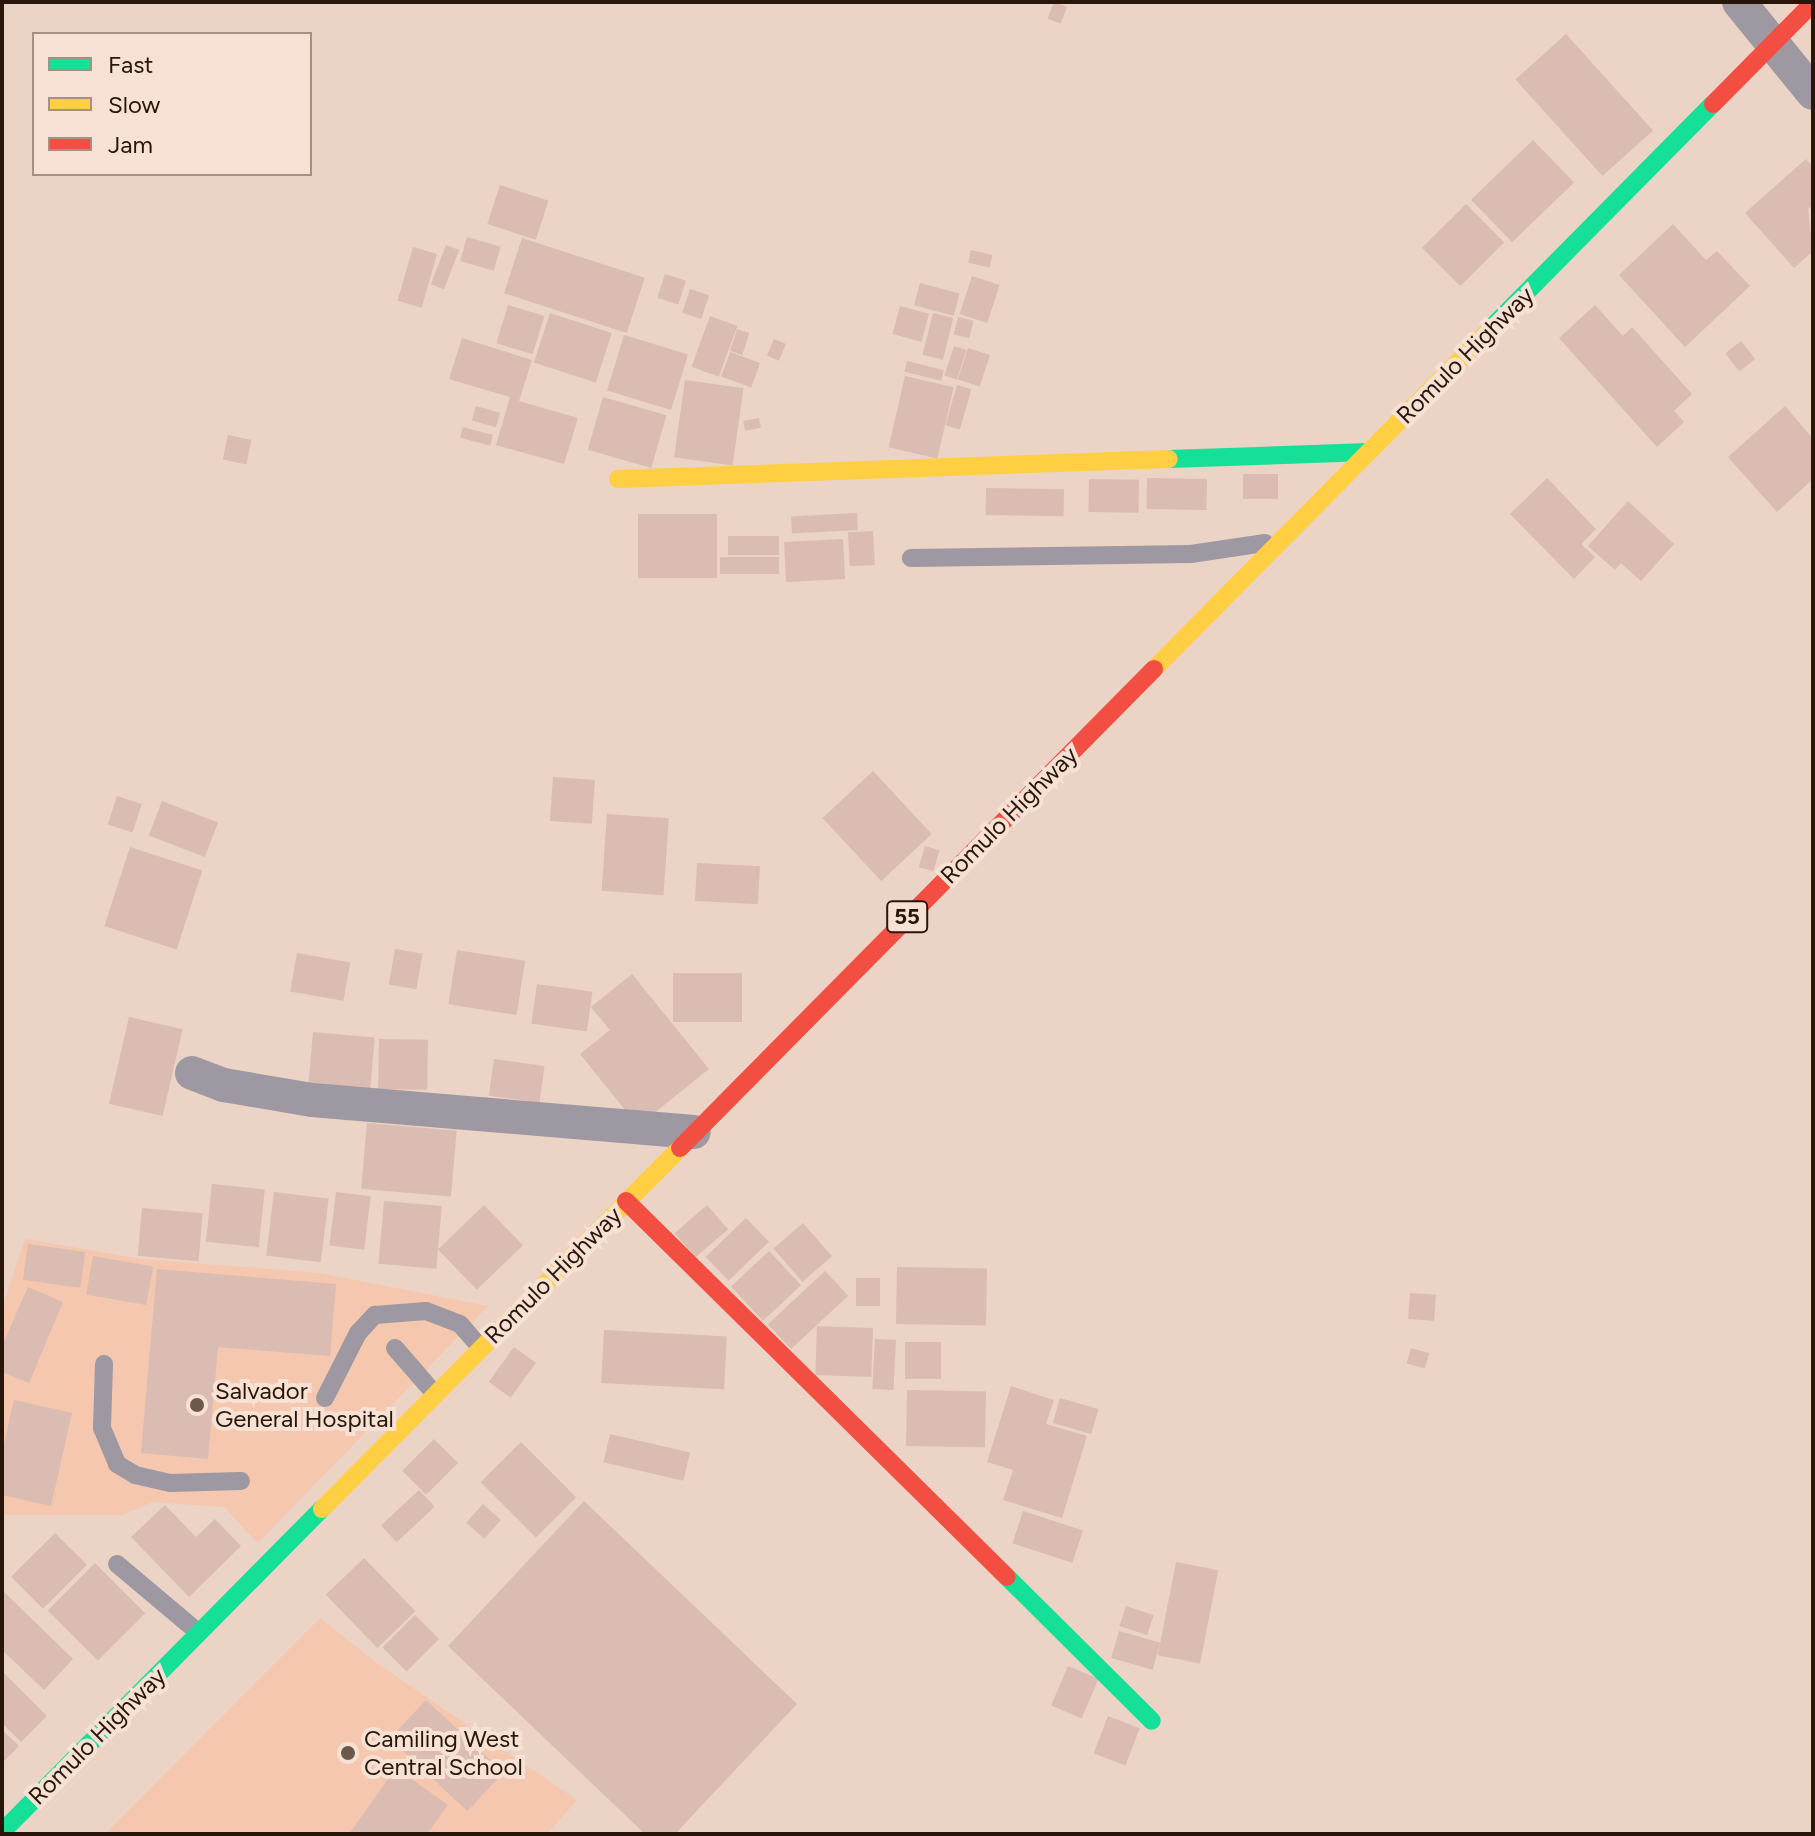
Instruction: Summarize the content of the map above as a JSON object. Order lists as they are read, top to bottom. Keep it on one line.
{"streets":{"main road":["Romulo Highway","55"]},"places":["Salvador General Hospital","Camiling West Central School"],"legend":["Fast","Slow","Jam"]}
